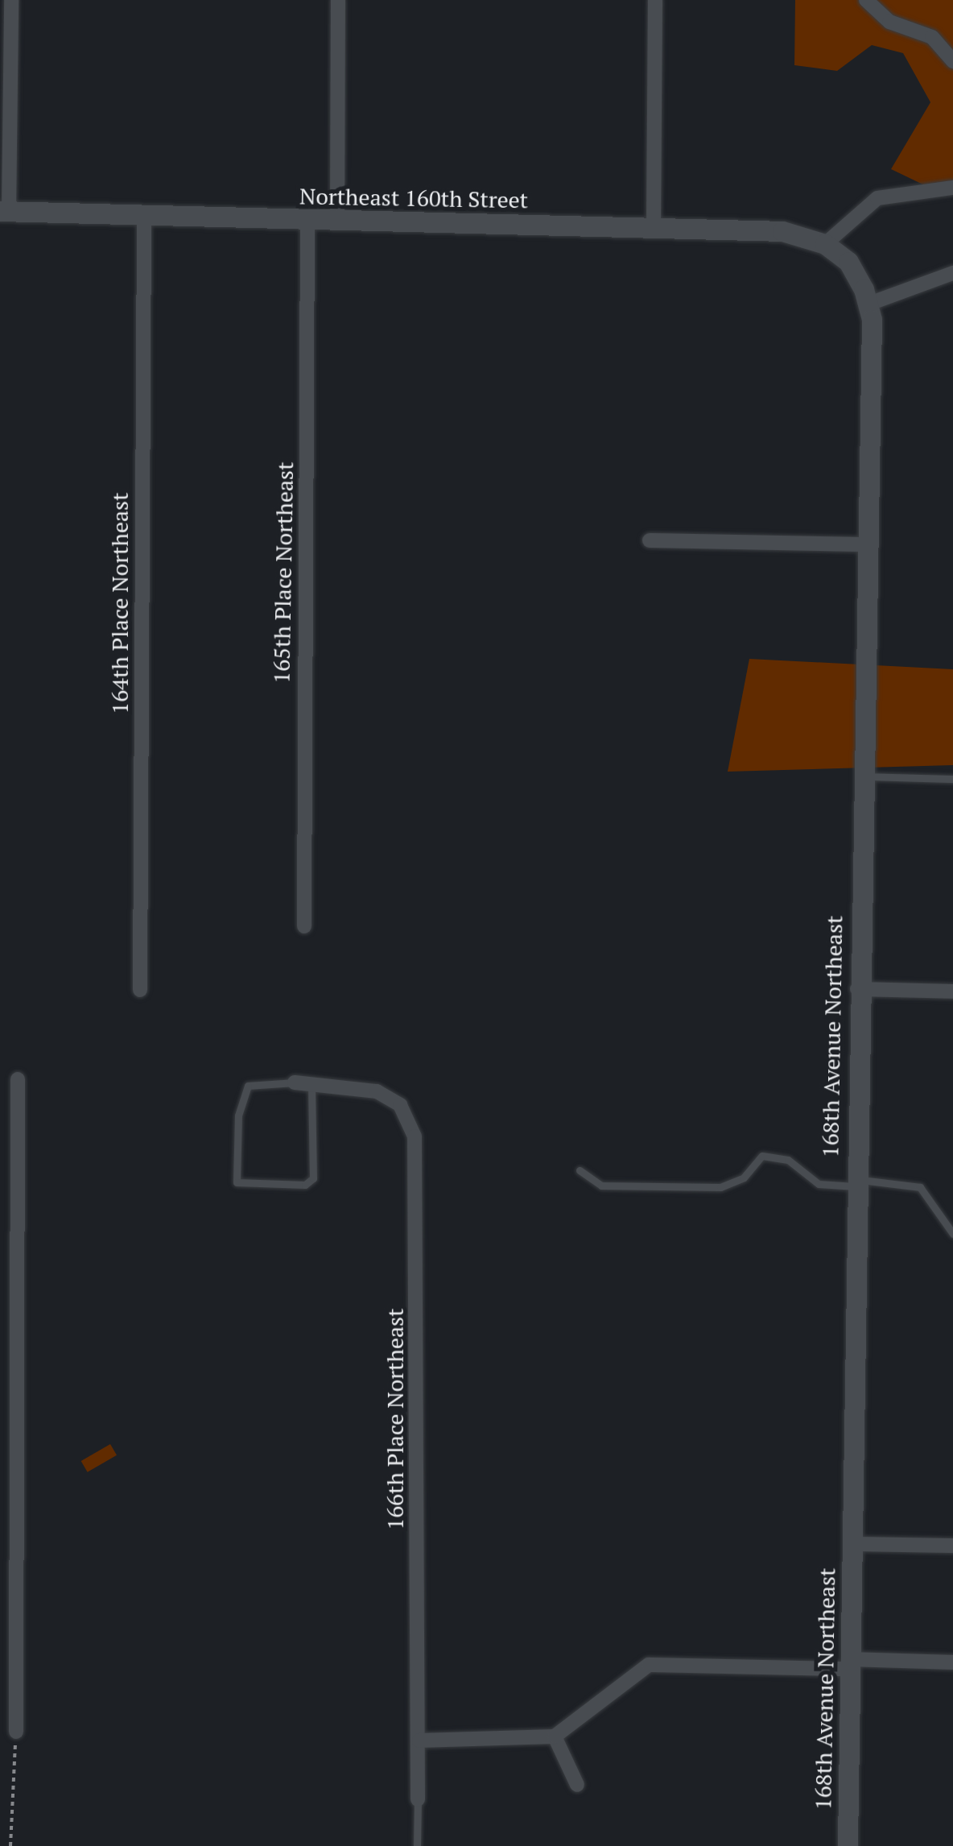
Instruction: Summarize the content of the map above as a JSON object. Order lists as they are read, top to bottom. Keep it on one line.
{"streets":{"street":["Northeast 160th Street","165th Place Northeast","164th Place Northeast","168th Avenue Northeast","166th Place Northeast"]},"crossings":[["Northeast 160th Street","165th Place Northeast"],["Northeast 160th Street","164th Place Northeast"],["Northeast 160th Street","168th Avenue Northeast"]]}
